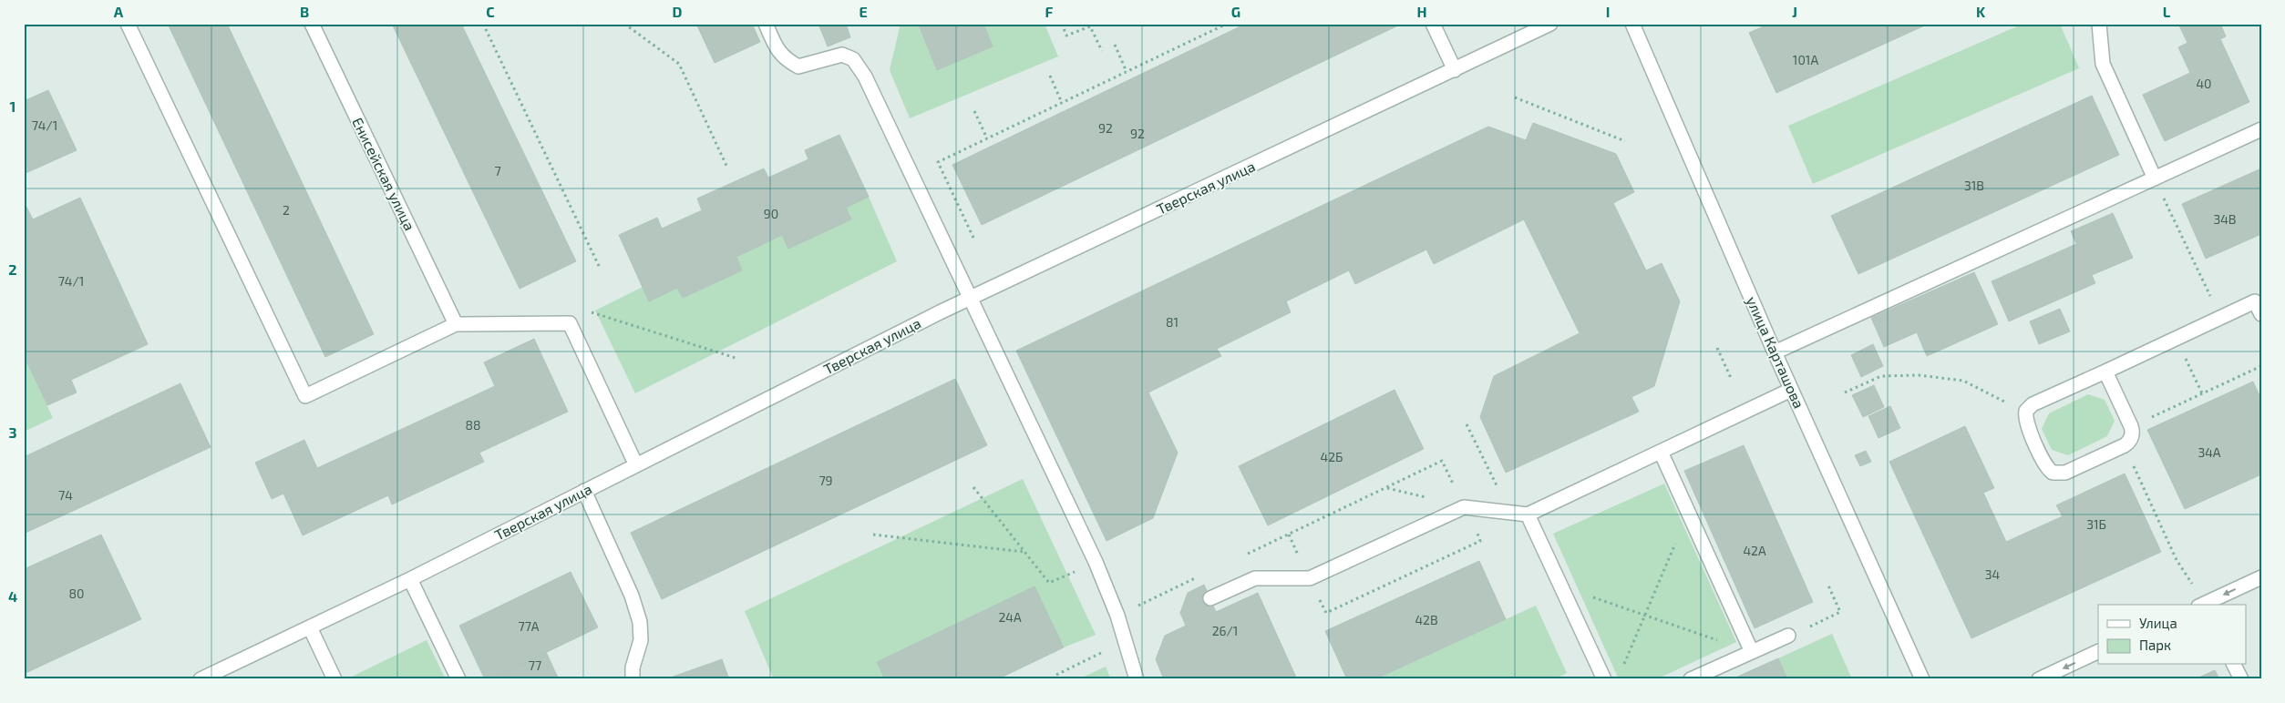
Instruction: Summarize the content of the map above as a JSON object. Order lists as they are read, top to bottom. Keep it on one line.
{"streets":{"street":["Енисейская улица","Тверская улица","улица Карташова"]},"house_numbers":["101А","40","74/1","92","92","7","31В","2","90","34В","74/1","81","88","34А","42Б","79","74","31Б","42А","34","80","24А","42В","77А","26/1","77"],"legend":["Улица","Парк"],"grid":{"columns":["A","B","C","D","E","F","G","H","I","J","K","L"],"rows":["1","2","3","4"]}}
